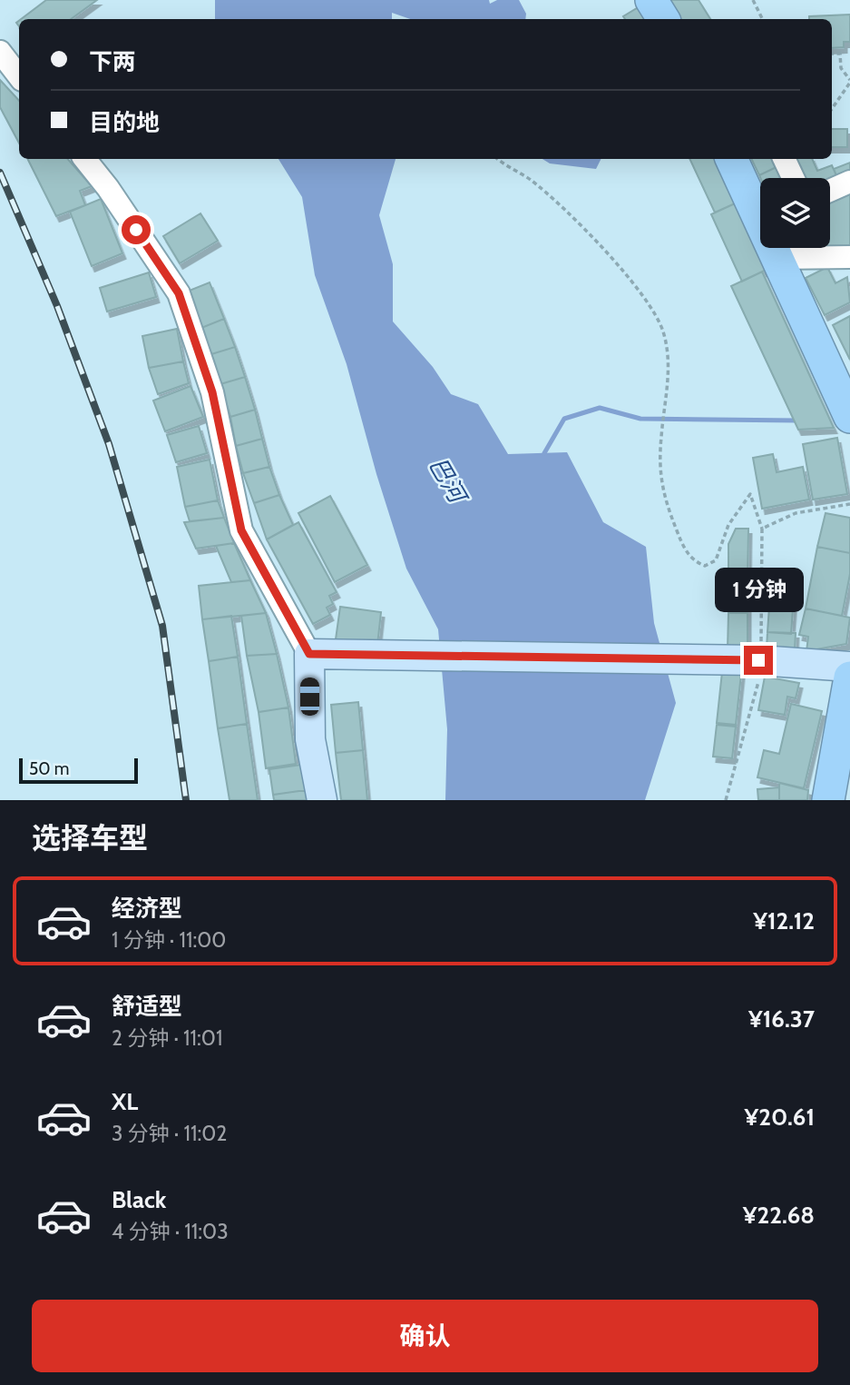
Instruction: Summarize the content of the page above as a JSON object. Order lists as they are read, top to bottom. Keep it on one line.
{"water":["巴河"],"scale_bar":"50 m","page":{"banner":["下两","目的地"],"bubble":"1 分钟","scale":"50 m","heading":"选择车型","list":[{"name":"经济型","note":"1 分钟 · 11:00","value":"¥12.12"},{"name":"舒适型","note":"2 分钟 · 11:01","value":"¥16.37"},{"name":"XL","note":"3 分钟 · 11:02","value":"¥20.61"},{"name":"Black","note":"4 分钟 · 11:03","value":"¥22.68"}],"buttons":"确认"}}
